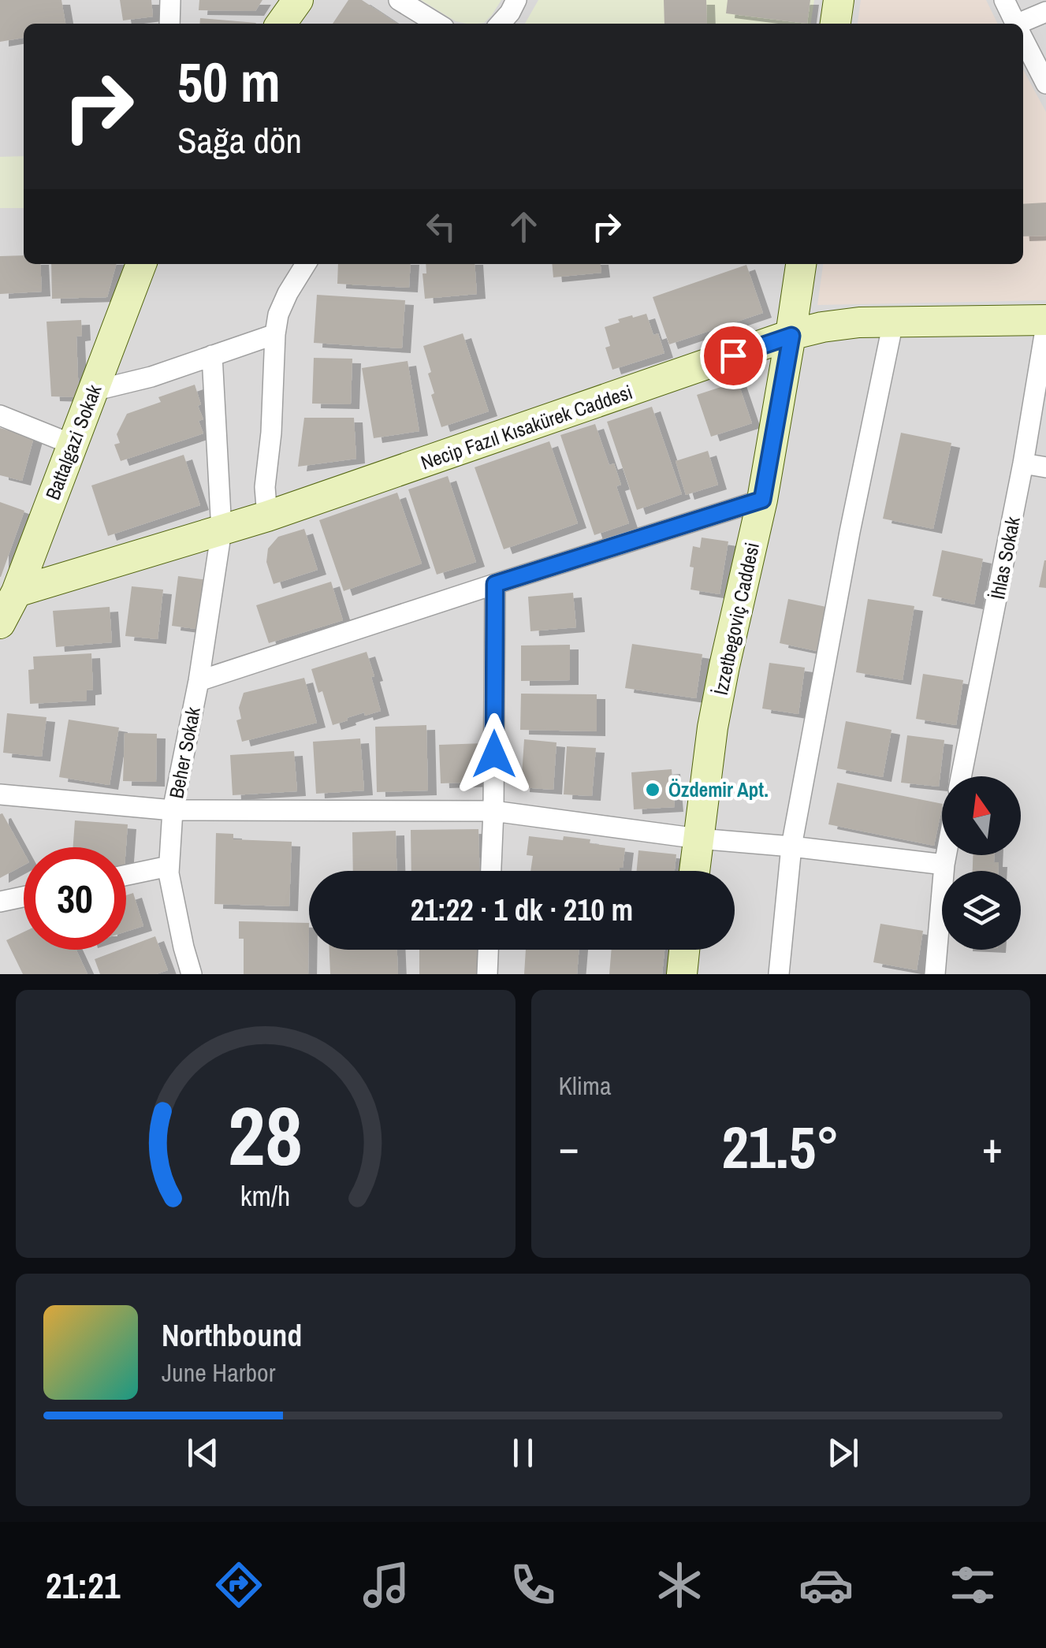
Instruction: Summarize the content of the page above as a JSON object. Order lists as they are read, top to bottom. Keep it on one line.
{"streets":{"street":["Necip Fazıl Kısakürek Caddesi","Battalgazi Sokak","İhlas Sokak","İzzetbegoviç Caddesi","Beher Sokak"]},"crossings":[["Necip Fazıl Kısakürek Caddesi","Battalgazi Sokak"],["Necip Fazıl Kısakürek Caddesi","İhlas Sokak"],["Necip Fazıl Kısakürek Caddesi","İzzetbegoviç Caddesi"],["Necip Fazıl Kısakürek Caddesi","Beher Sokak"]],"places":["Özdemir Apt."],"north":"top","page":{"turn":["50 m","Sağa dön"],"limit":"30","trip":"21:22 · 1 dk · 210 m","tile":"Klima","heat":["−","21.5°","+"],"song":["Northbound","June Harbor"],"tabs":"21:21","gauge":["28","km/h"]}}
